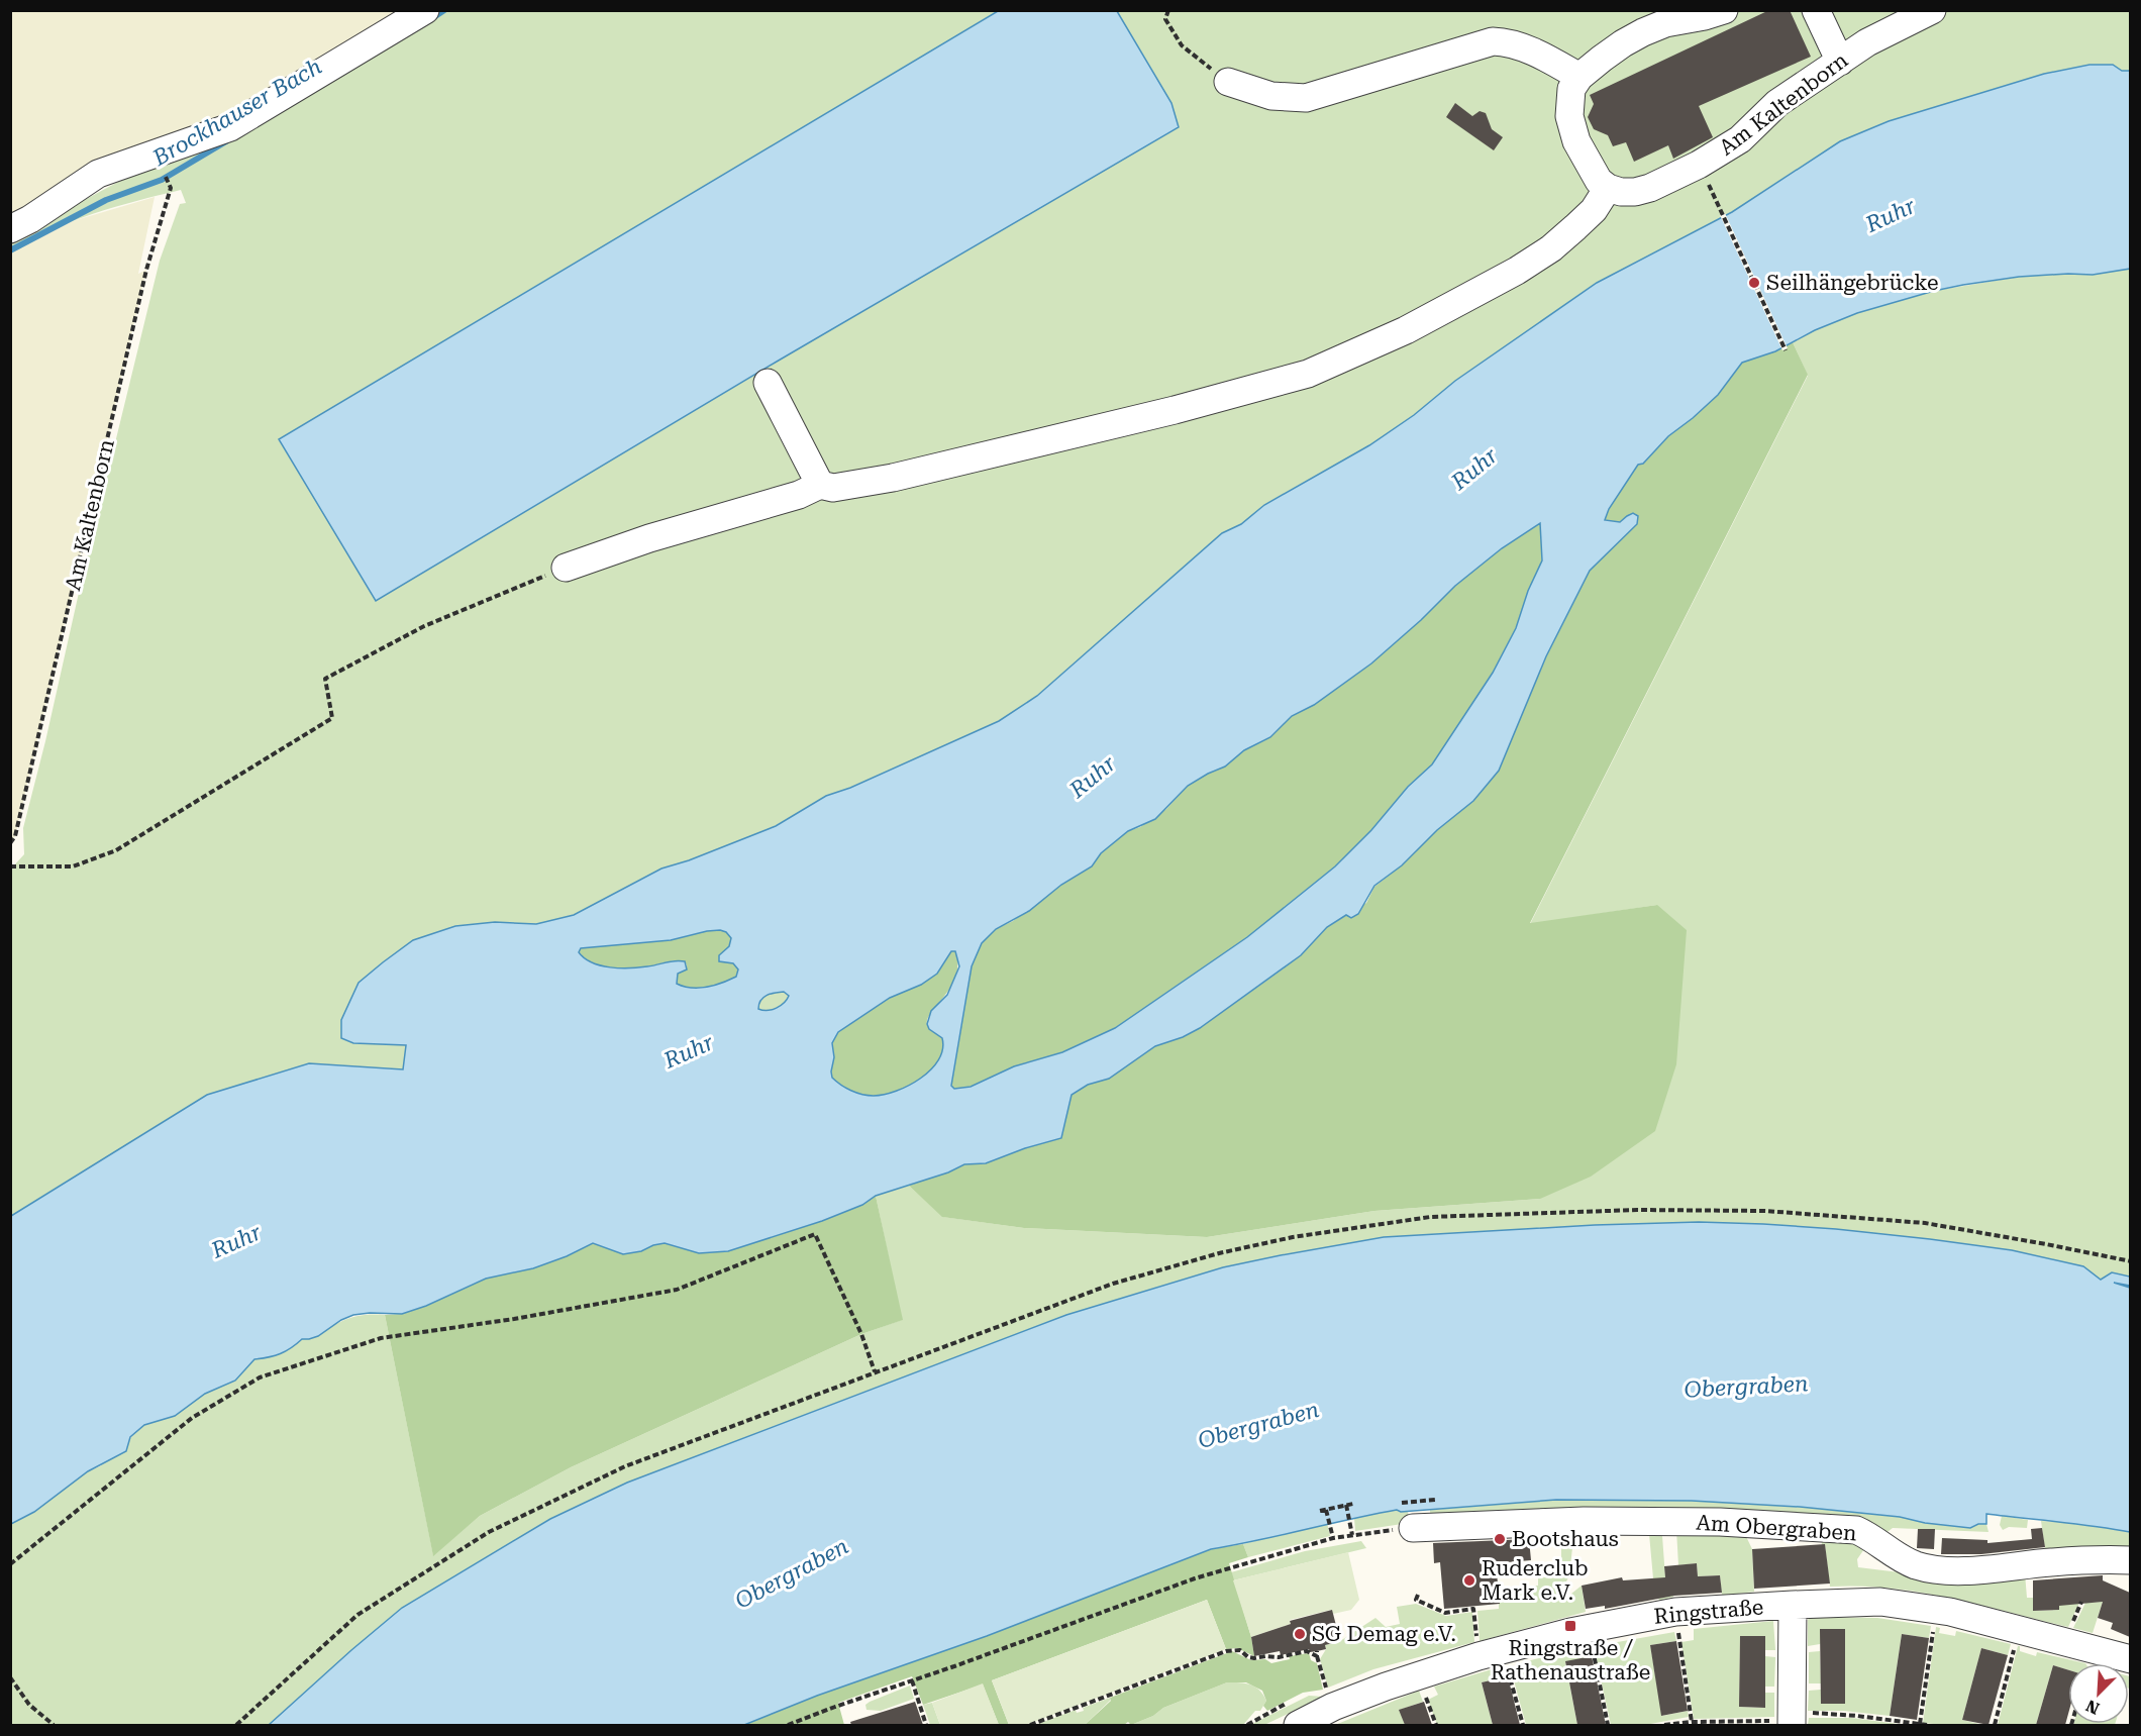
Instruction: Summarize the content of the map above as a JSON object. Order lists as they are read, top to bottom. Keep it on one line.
{"streets":{"street":["Am Kaltenborn","Am Obergraben","Ringstraße"]},"water":["Brockhauser Bach","Ruhr","Obergraben"],"places":{"other":["Seilhängebrücke","Bootshaus","Ruderclub Mark e.V.","SG Demag e.V."],"transit":["Ringstraße / Rathenaustraße"]},"north":"bottom left"}
